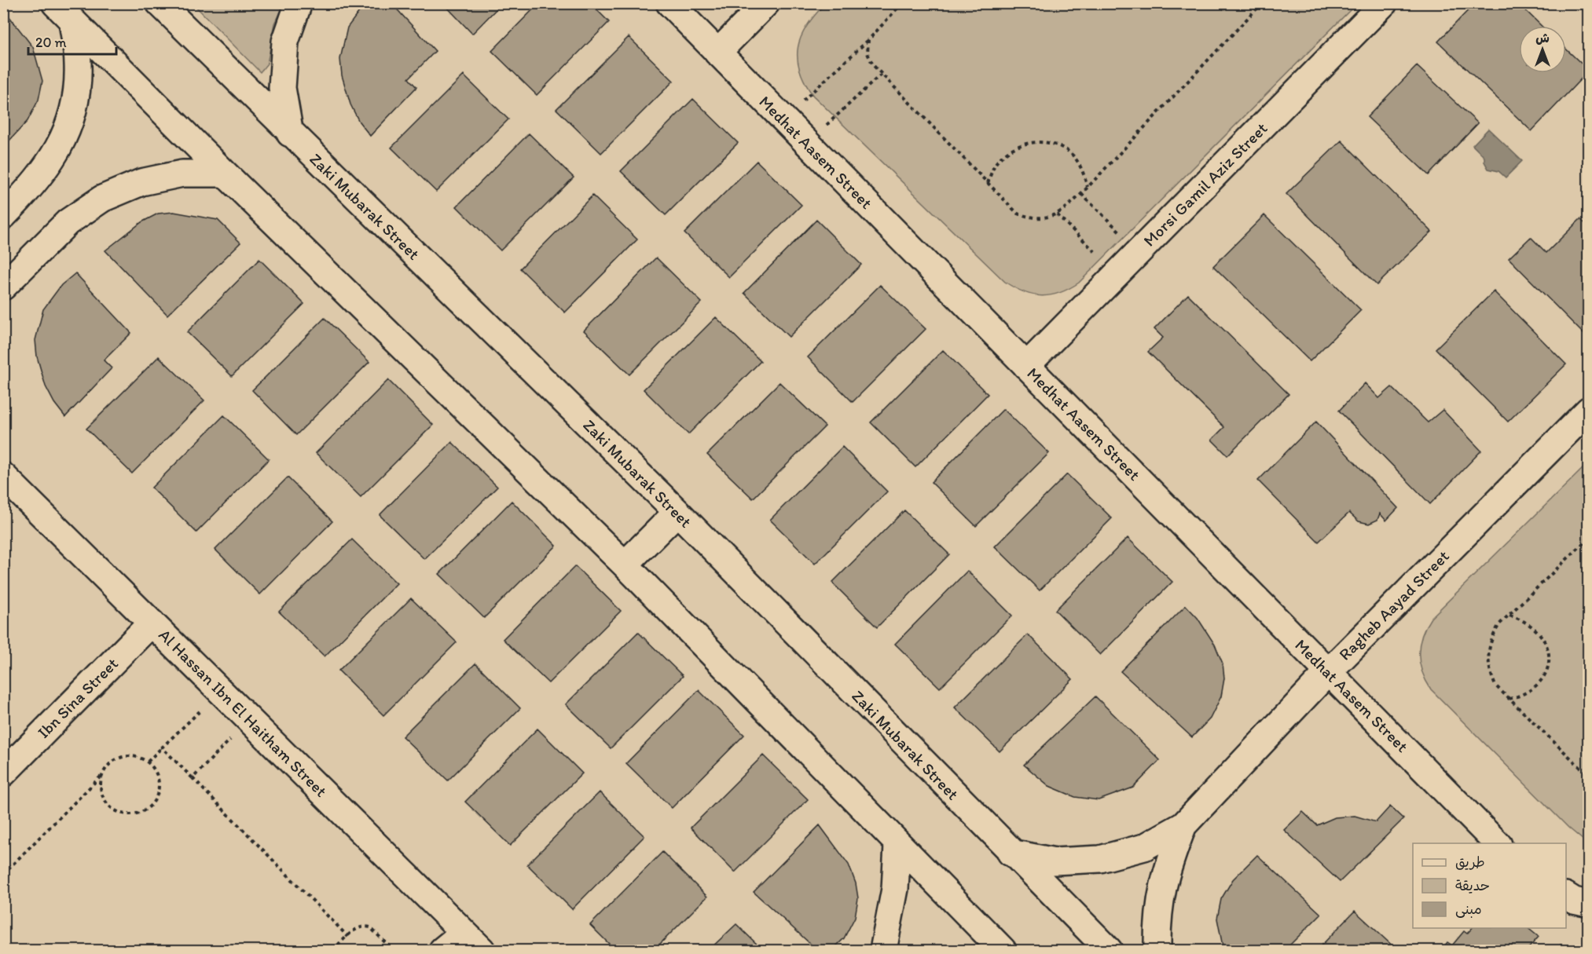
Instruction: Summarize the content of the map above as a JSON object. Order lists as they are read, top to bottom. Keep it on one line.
{"streets":{"street":["Medhat Aasem Street","Morsi Gamil Aziz Street","Zaki Mubarak Street","Ragheb Aayad Street","Ibn Sina Street","Al Hassan Ibn El Haitham Street"]},"crossings":[["Medhat Aasem Street","Morsi Gamil Aziz Street"],["Medhat Aasem Street","Ragheb Aayad Street"],["Zaki Mubarak Street","Ragheb Aayad Street"],["Ibn Sina Street","Al Hassan Ibn El Haitham Street"]],"legend":["طريق","حديقة","مبنى"],"scale_bar":"20 m","north":"top"}
